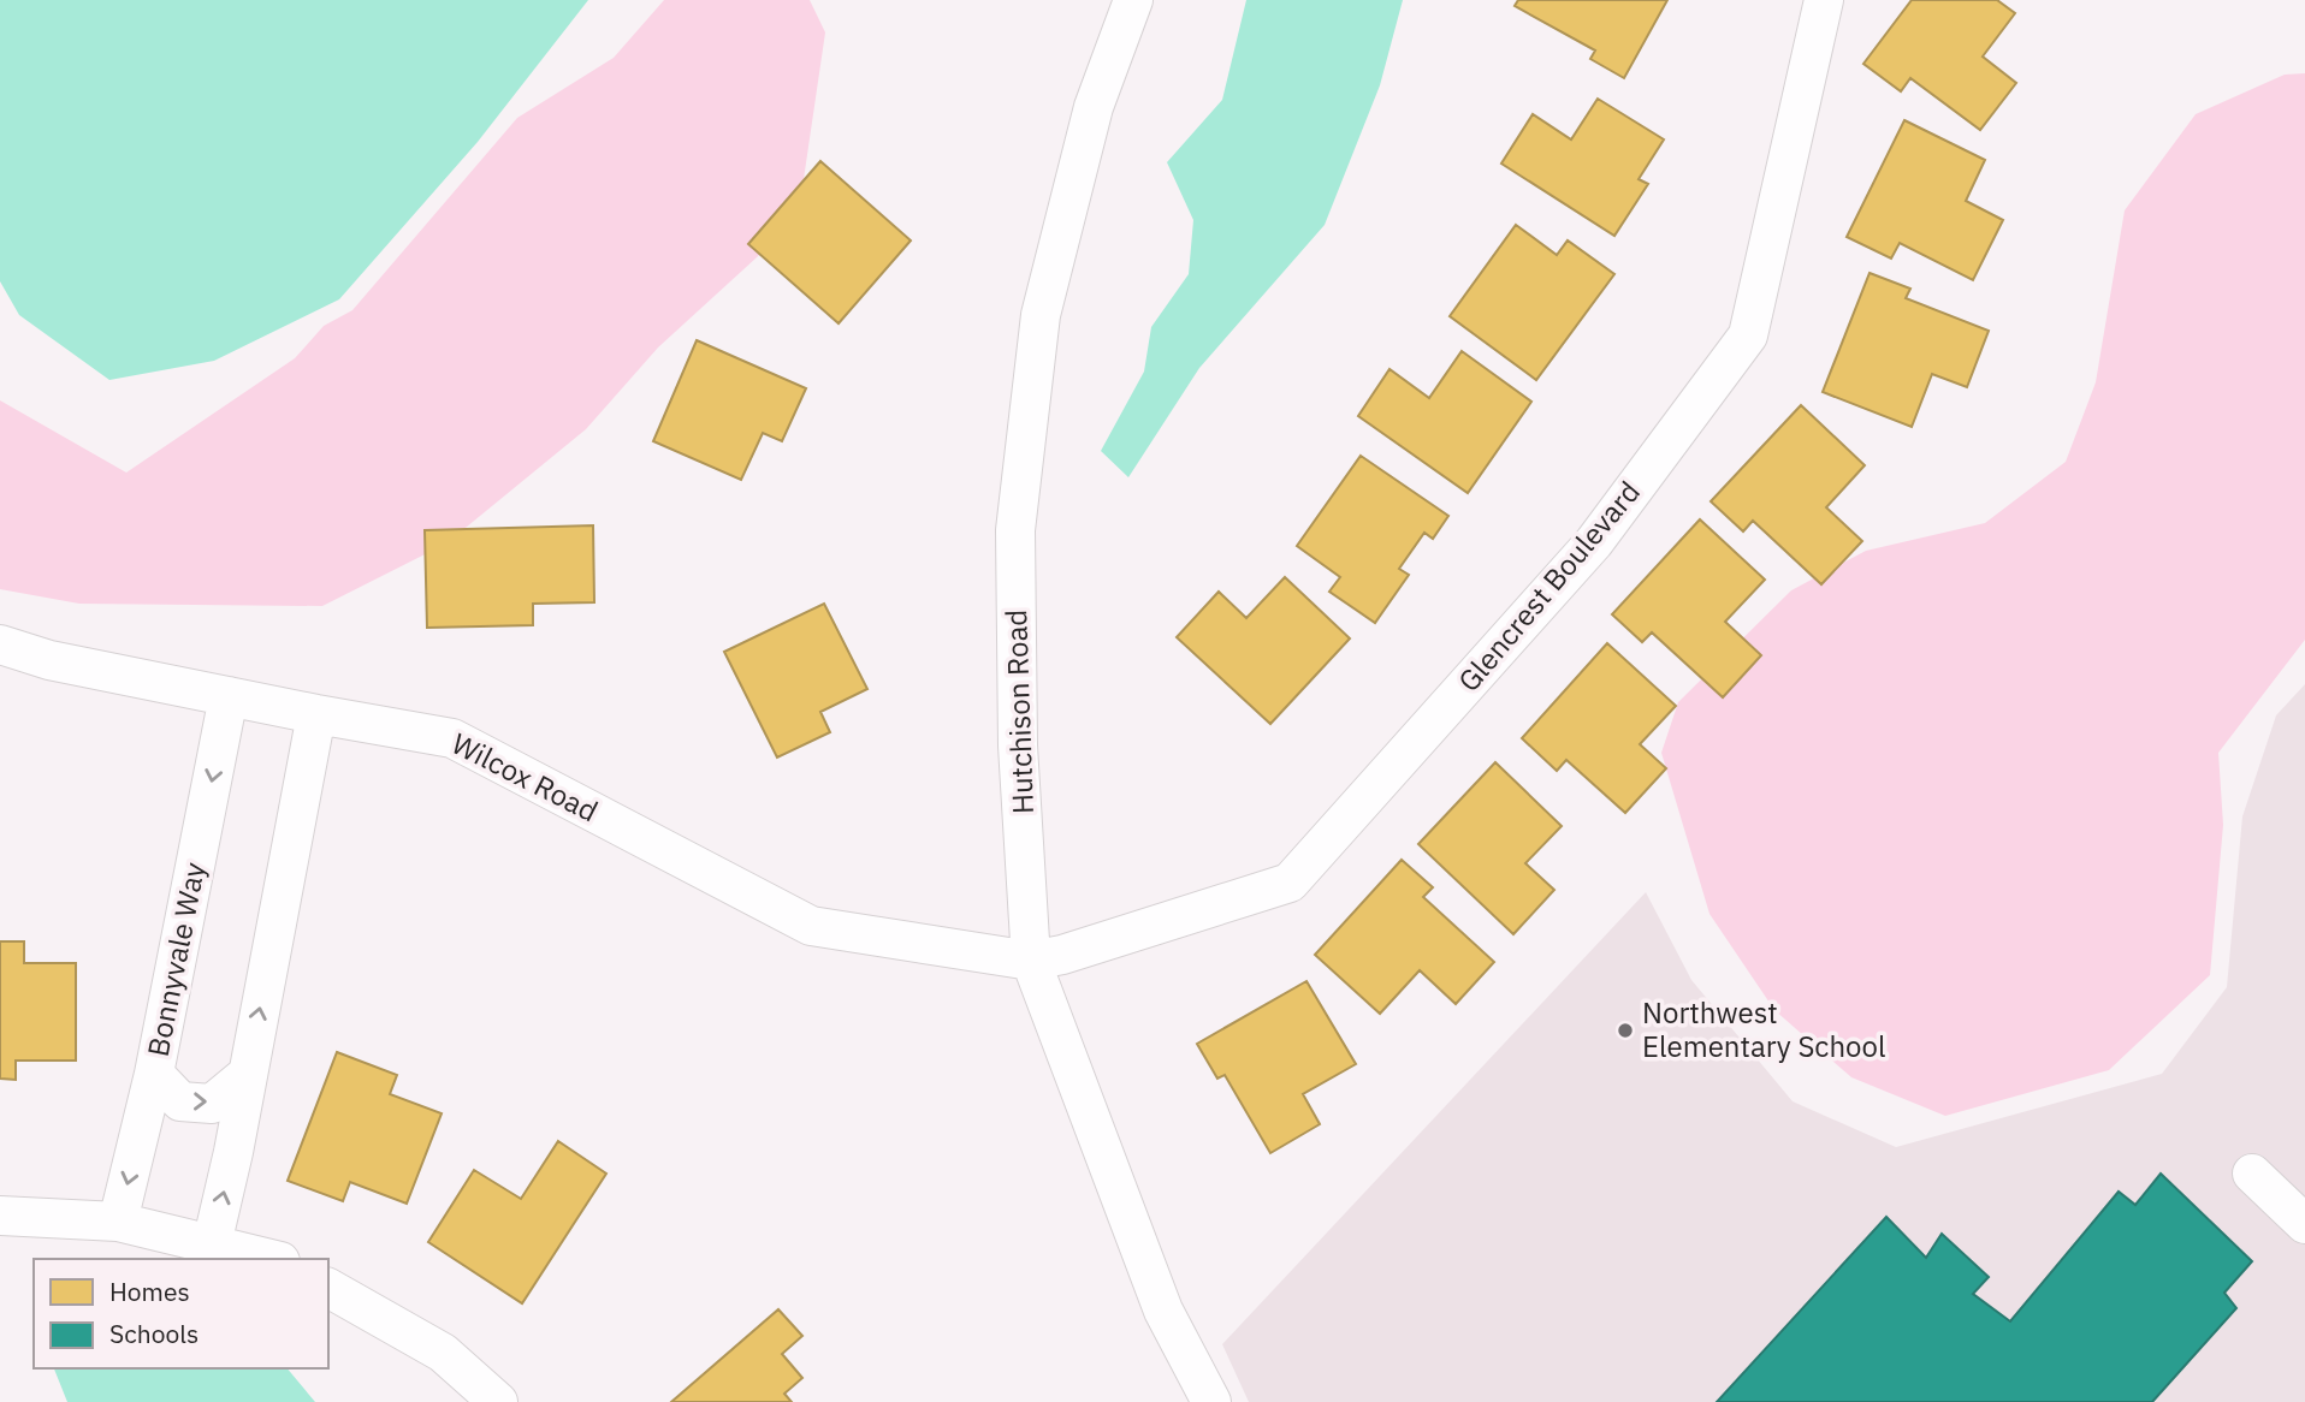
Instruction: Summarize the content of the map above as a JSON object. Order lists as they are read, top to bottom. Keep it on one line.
{"streets":{"street":["Glencrest Boulevard","Hutchison Road","Wilcox Road","Bonnyvale Way"]},"crossings":[["Glencrest Boulevard","Hutchison Road"],["Glencrest Boulevard","Wilcox Road"],["Hutchison Road","Wilcox Road"],["Wilcox Road","Bonnyvale Way"]],"places":["Northwest Elementary School"],"legend":["Homes","Schools"]}
